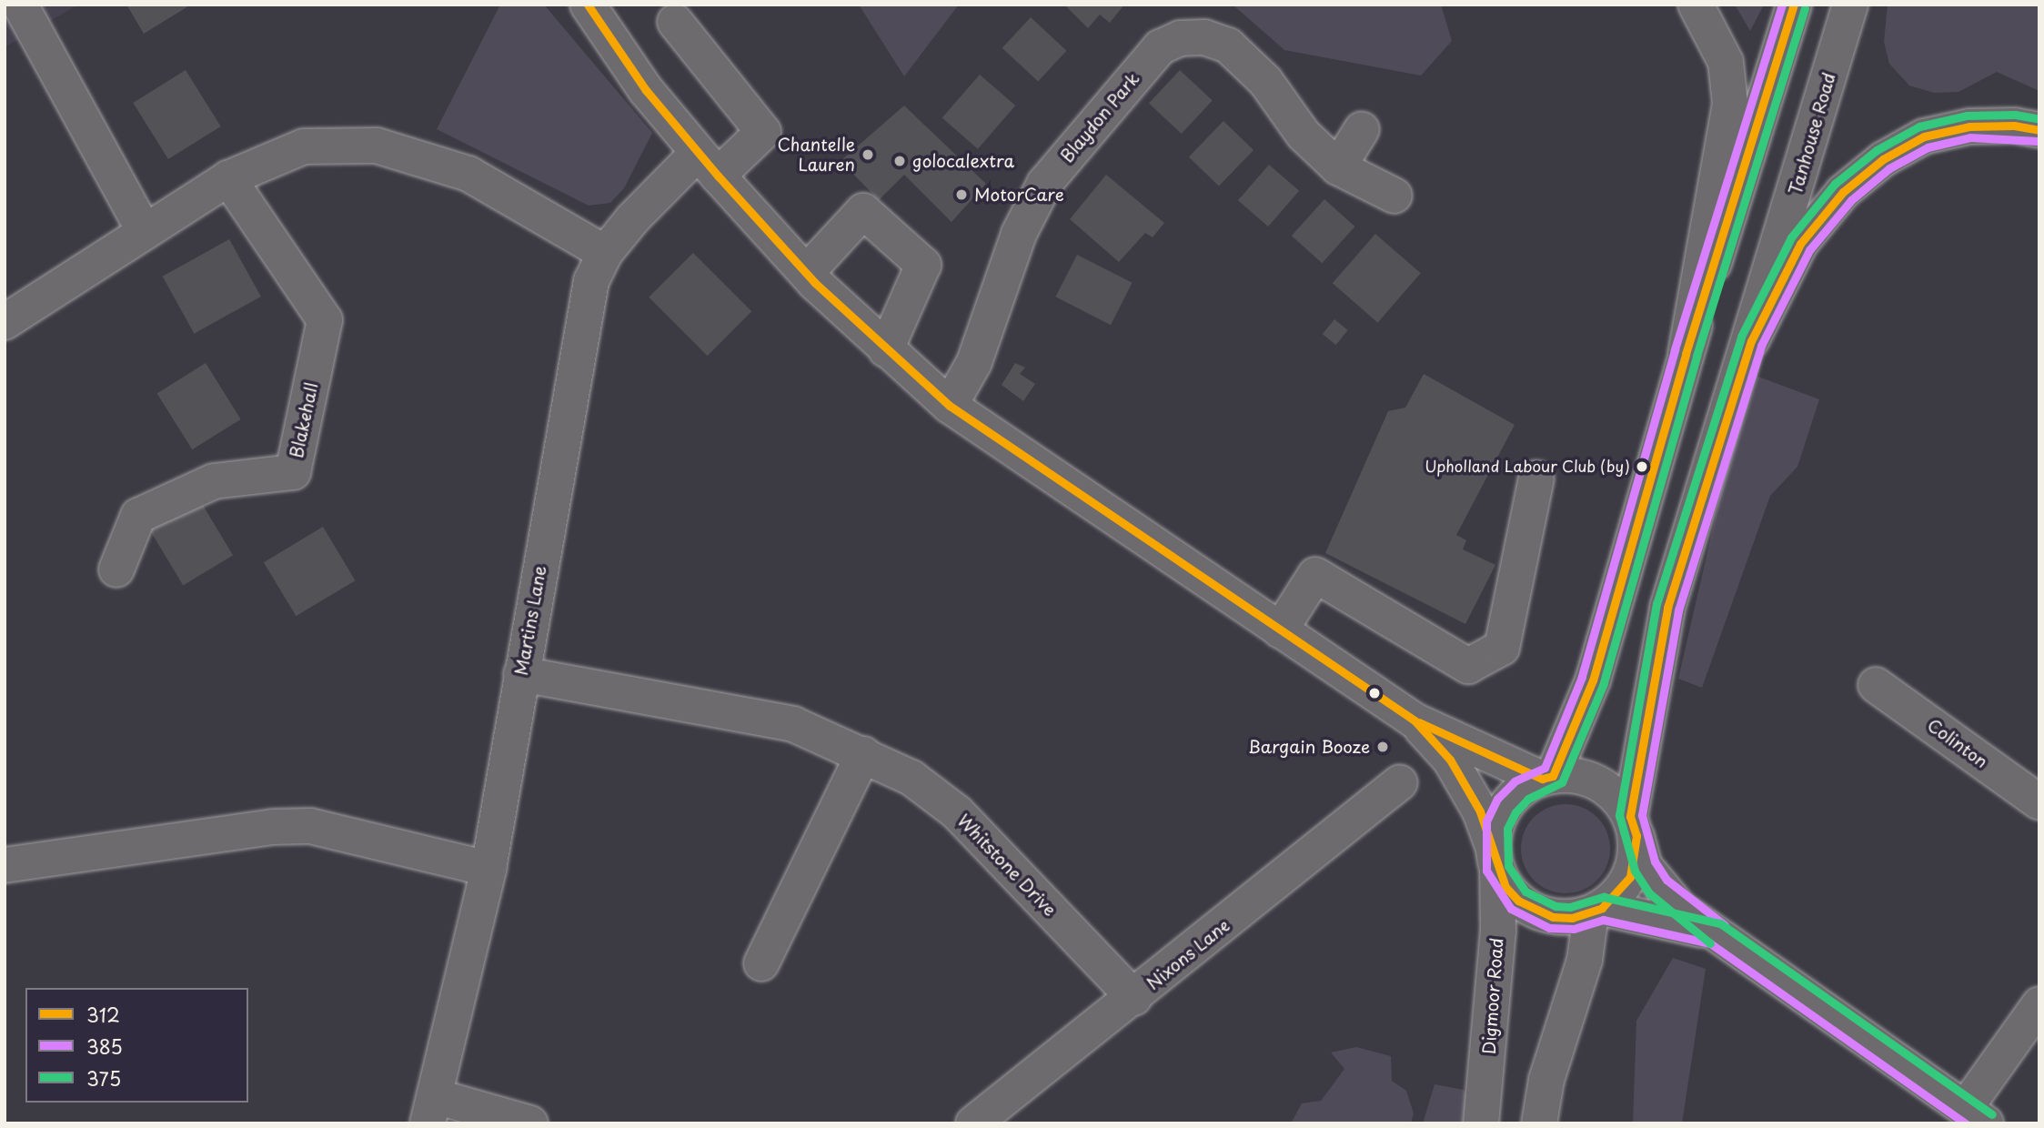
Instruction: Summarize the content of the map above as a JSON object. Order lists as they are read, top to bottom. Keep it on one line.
{"streets":{"street":["Blaydon Park","Tanhouse Road","Blakehall","Martins Lane","Colinton","Whitstone Drive","Nixons Lane","Digmoor Road"]},"crossings":[["Tanhouse Road","Digmoor Road"],["Martins Lane","Whitstone Drive"],["Whitstone Drive","Nixons Lane"]],"places":["Chantelle Lauren","golocalextra","MotorCare","Upholland Labour Club (by)","Bargain Booze"],"lines":["transit line 312","transit line 385","transit line 375"],"legend":["312","385","375"]}
